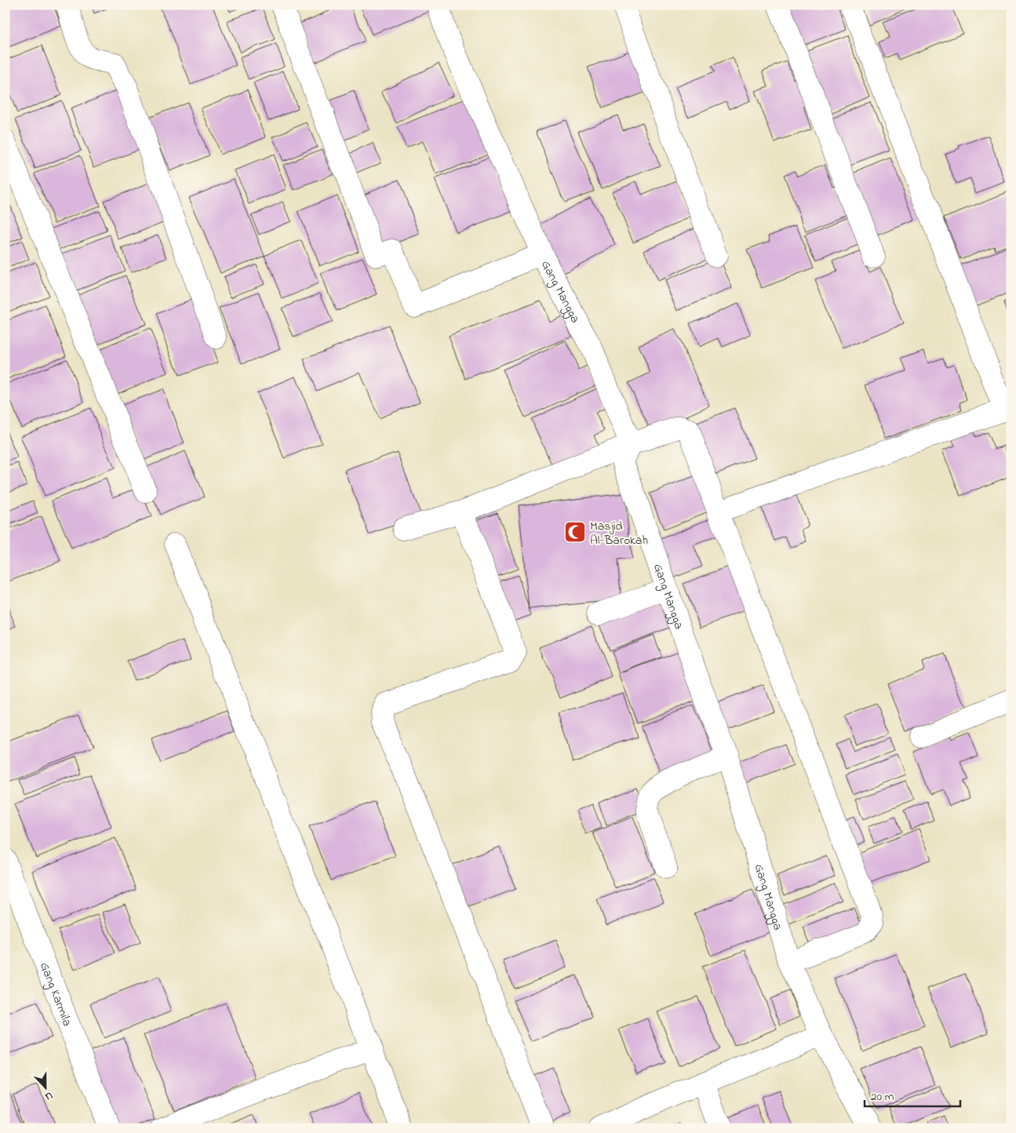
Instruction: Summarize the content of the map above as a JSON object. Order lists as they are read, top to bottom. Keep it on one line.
{"streets":{"street":["Gang Mangga","Gang Karmila"]},"places":{"mosque":["Masjid Al-Barokah"]},"scale_bar":"20 m","north":"bottom"}
